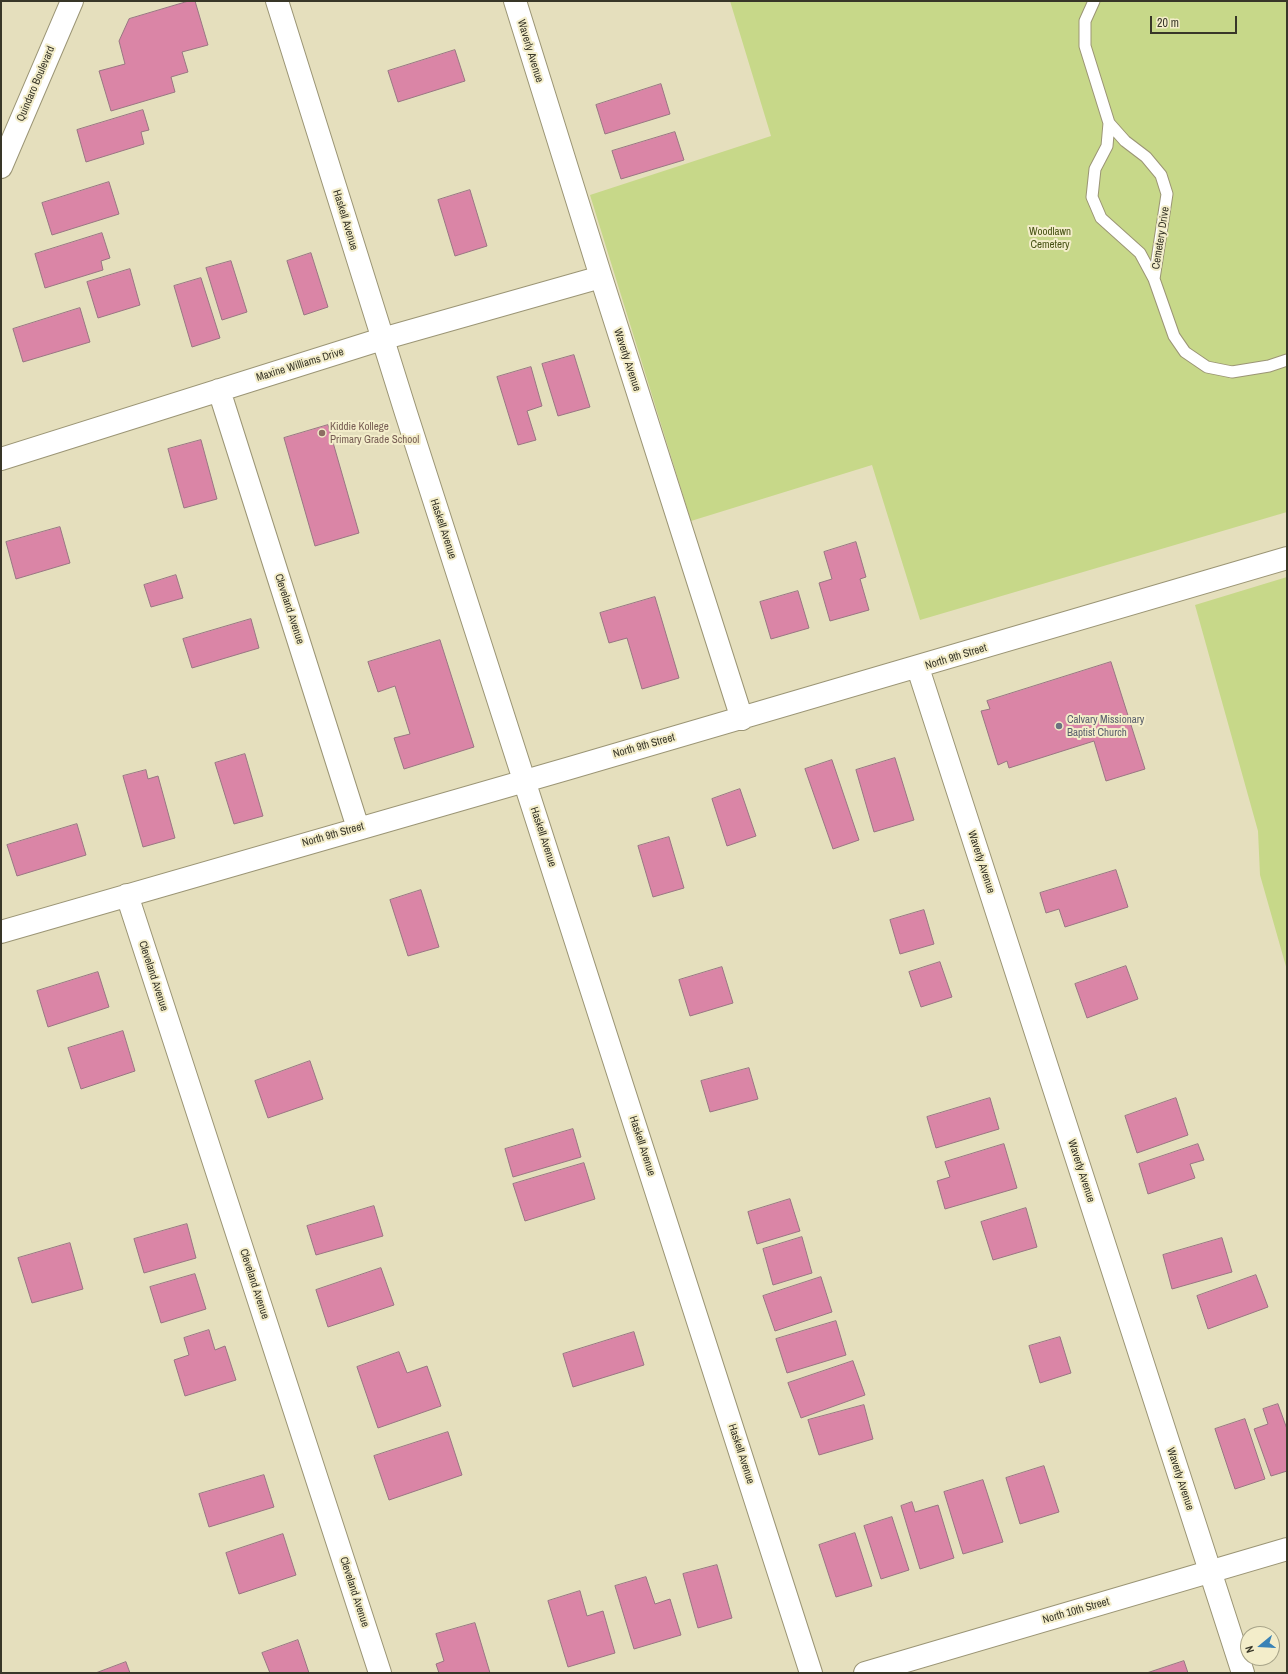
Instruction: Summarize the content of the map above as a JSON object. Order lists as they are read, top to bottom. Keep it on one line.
{"streets":{"street":["Waverly Avenue","Quindaro Boulevard","Haskell Avenue","Maxine Williams Drive","Cleveland Avenue","North 9th Street","North 10th Street"],"lane":["Cemetery Drive"]},"crossings":[["Waverly Avenue","Maxine Williams Drive"],["Waverly Avenue","North 9th Street"],["Waverly Avenue","North 10th Street"],["Haskell Avenue","Maxine Williams Drive"],["Haskell Avenue","North 9th Street"],["Maxine Williams Drive","Cleveland Avenue"],["Cleveland Avenue","North 9th Street"]],"parks":["Woodlawn Cemetery"],"places":["Kiddie Kollege Primary Grade School","Calvary Missionary Baptist Church"],"scale_bar":"20 m","north":"left"}
